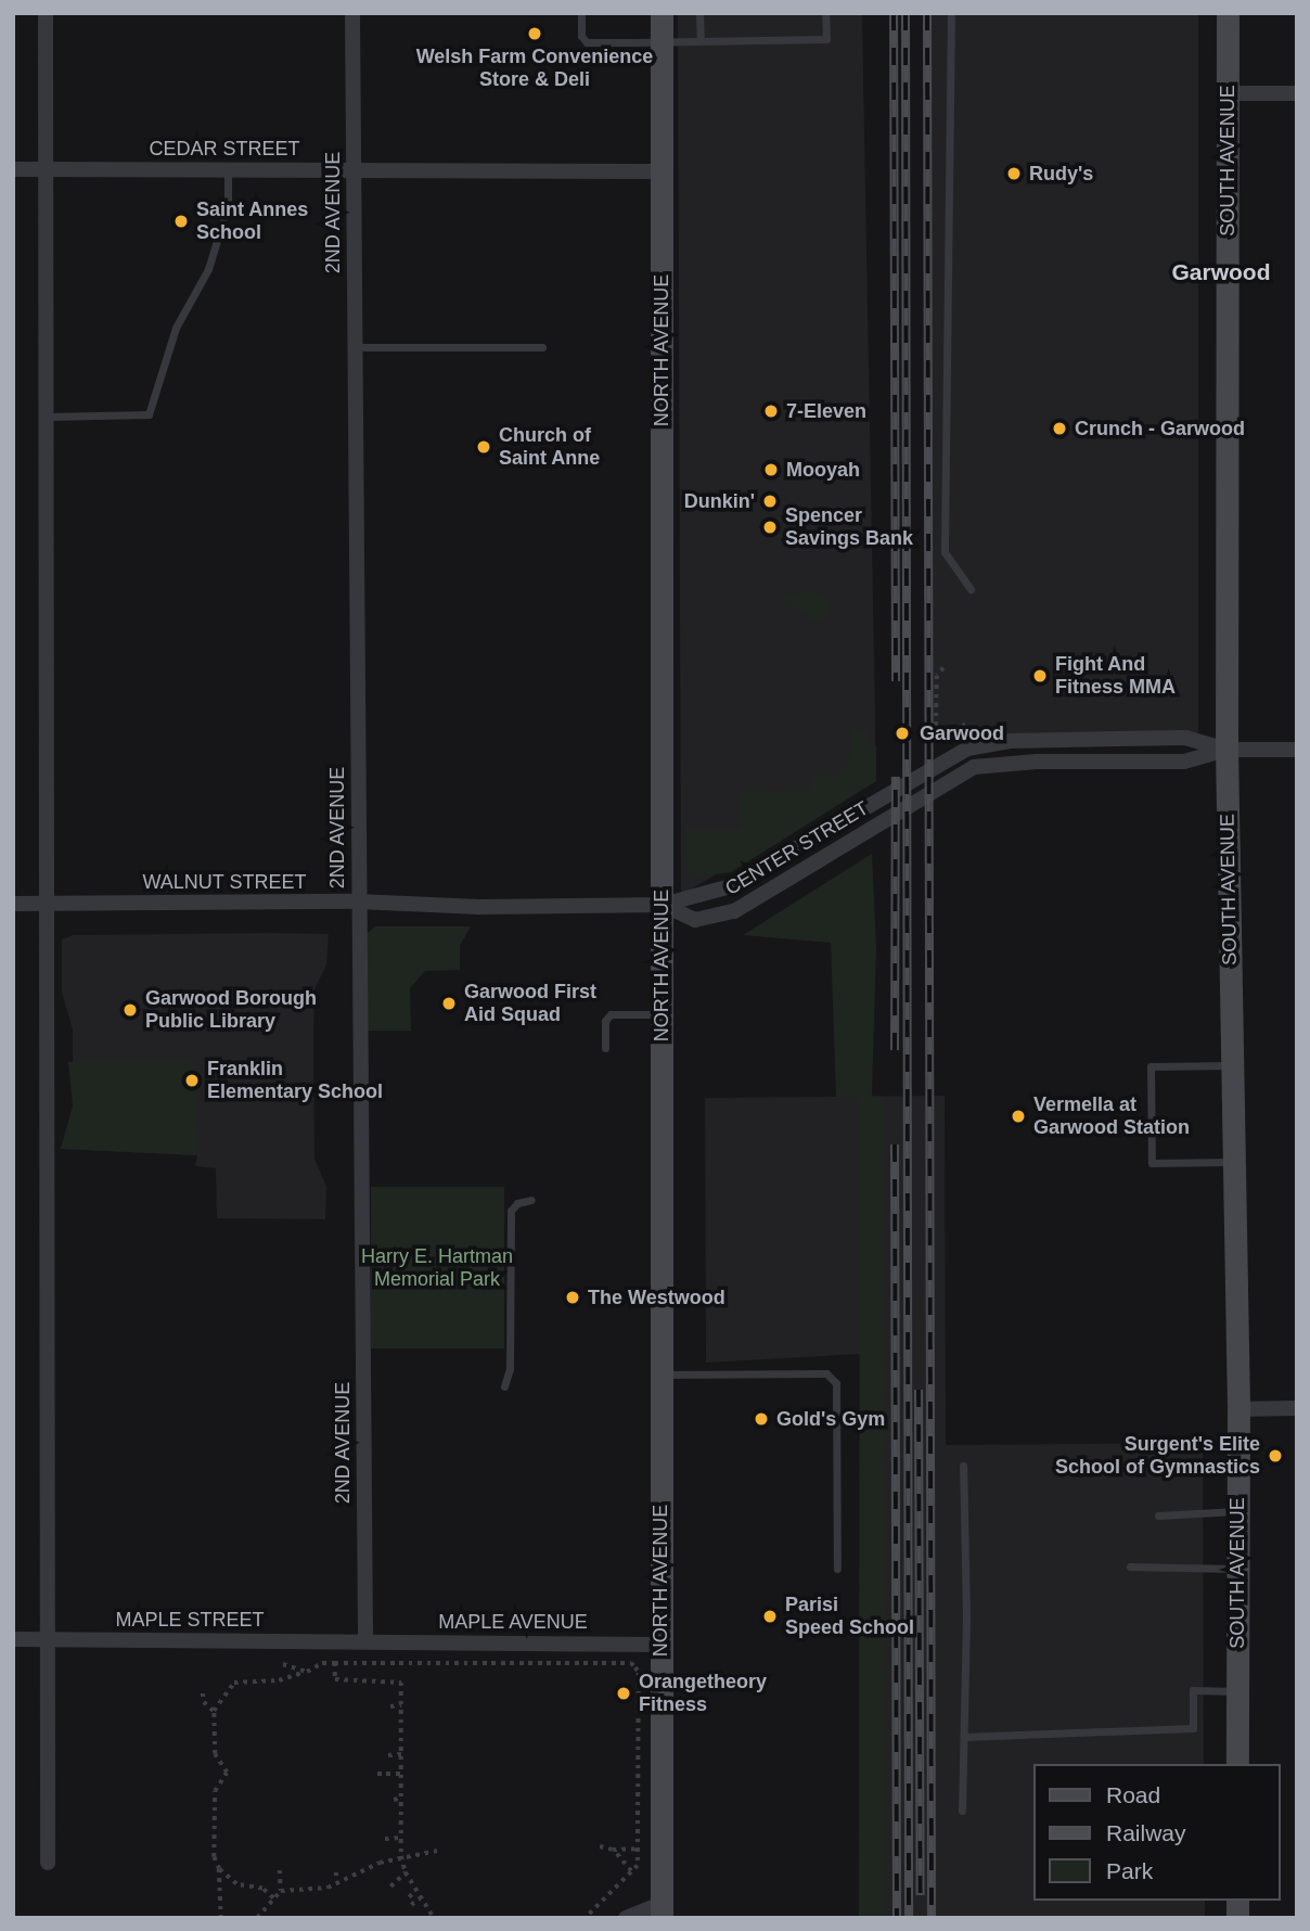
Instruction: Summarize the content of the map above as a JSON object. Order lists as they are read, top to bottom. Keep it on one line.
{"streets":{"main road":["SOUTH AVENUE","NORTH AVENUE"],"street":["CEDAR STREET","2ND AVENUE","CENTER STREET","WALNUT STREET","MAPLE STREET","MAPLE AVENUE"]},"crossings":[["CEDAR STREET","2ND AVENUE"],["CEDAR STREET","NORTH AVENUE"],["SOUTH AVENUE","CENTER STREET"],["2ND AVENUE","WALNUT STREET"],["2ND AVENUE","MAPLE STREET"],["2ND AVENUE","MAPLE AVENUE"],["NORTH AVENUE","CENTER STREET"],["NORTH AVENUE","WALNUT STREET"],["NORTH AVENUE","MAPLE AVENUE"],["CENTER STREET","WALNUT STREET"],["MAPLE STREET","MAPLE AVENUE"]],"districts":["Garwood"],"parks":["Harry E. Hartman Memorial Park"],"places":["Welsh Farm Convenience Store & Deli","Rudy's","Saint Annes School","7-Eleven","Crunch - Garwood","Church of Saint Anne","Mooyah","Dunkin'","Spencer Savings Bank","Fight And Fitness MMA","Garwood","Garwood First Aid Squad","Garwood Borough Public Library","Franklin Elementary School","Vermella at Garwood Station","The Westwood","Gold's Gym","Surgent's Elite School of Gymnastics","Parisi Speed School","Orangetheory Fitness"],"legend":["Road","Railway","Park"]}
